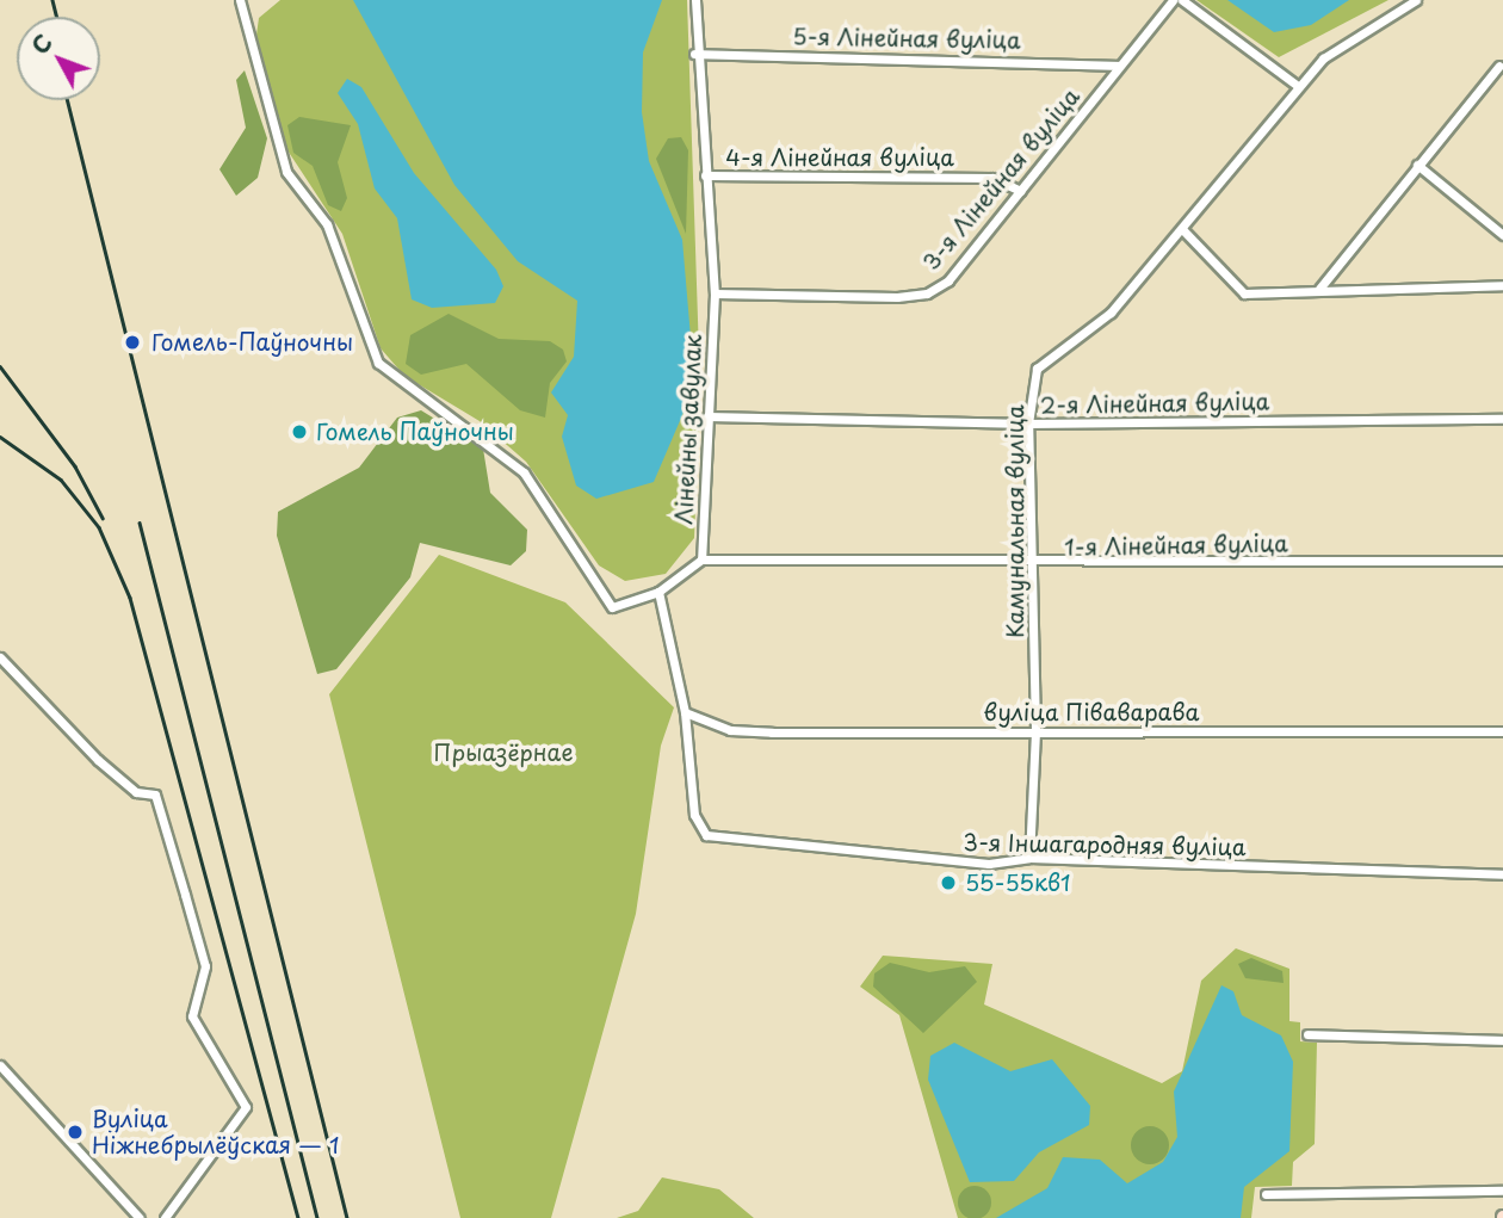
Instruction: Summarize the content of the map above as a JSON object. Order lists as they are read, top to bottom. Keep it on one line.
{"streets":{"street":["5-я Лінейная вуліца","4-я Лінейная вуліца","3-я Лінейная вуліца","2-я Лінейная вуліца","Лінейны завулак","Камунальная вуліца","1-я Лінейная вуліца","вуліца Піваварава","3-я Іншагародняя вуліца"]},"crossings":[["5-я Лінейная вуліца","3-я Лінейная вуліца"],["5-я Лінейная вуліца","Лінейны завулак"],["4-я Лінейная вуліца","3-я Лінейная вуліца"],["4-я Лінейная вуліца","Лінейны завулак"],["3-я Лінейная вуліца","Лінейны завулак"],["2-я Лінейная вуліца","Лінейны завулак"],["2-я Лінейная вуліца","Камунальная вуліца"],["Лінейны завулак","1-я Лінейная вуліца"],["Камунальная вуліца","1-я Лінейная вуліца"],["Камунальная вуліца","вуліца Піваварава"],["Камунальная вуліца","3-я Іншагародняя вуліца"],["вуліца Піваварава","3-я Іншагародняя вуліца"]],"parks":["Прыазёрнае"],"places":["Гомель-Паўночны","Гомель Паўночны","55-55кв1","Вуліца Ніжнебрылёўская — 1"],"north":"top left"}
